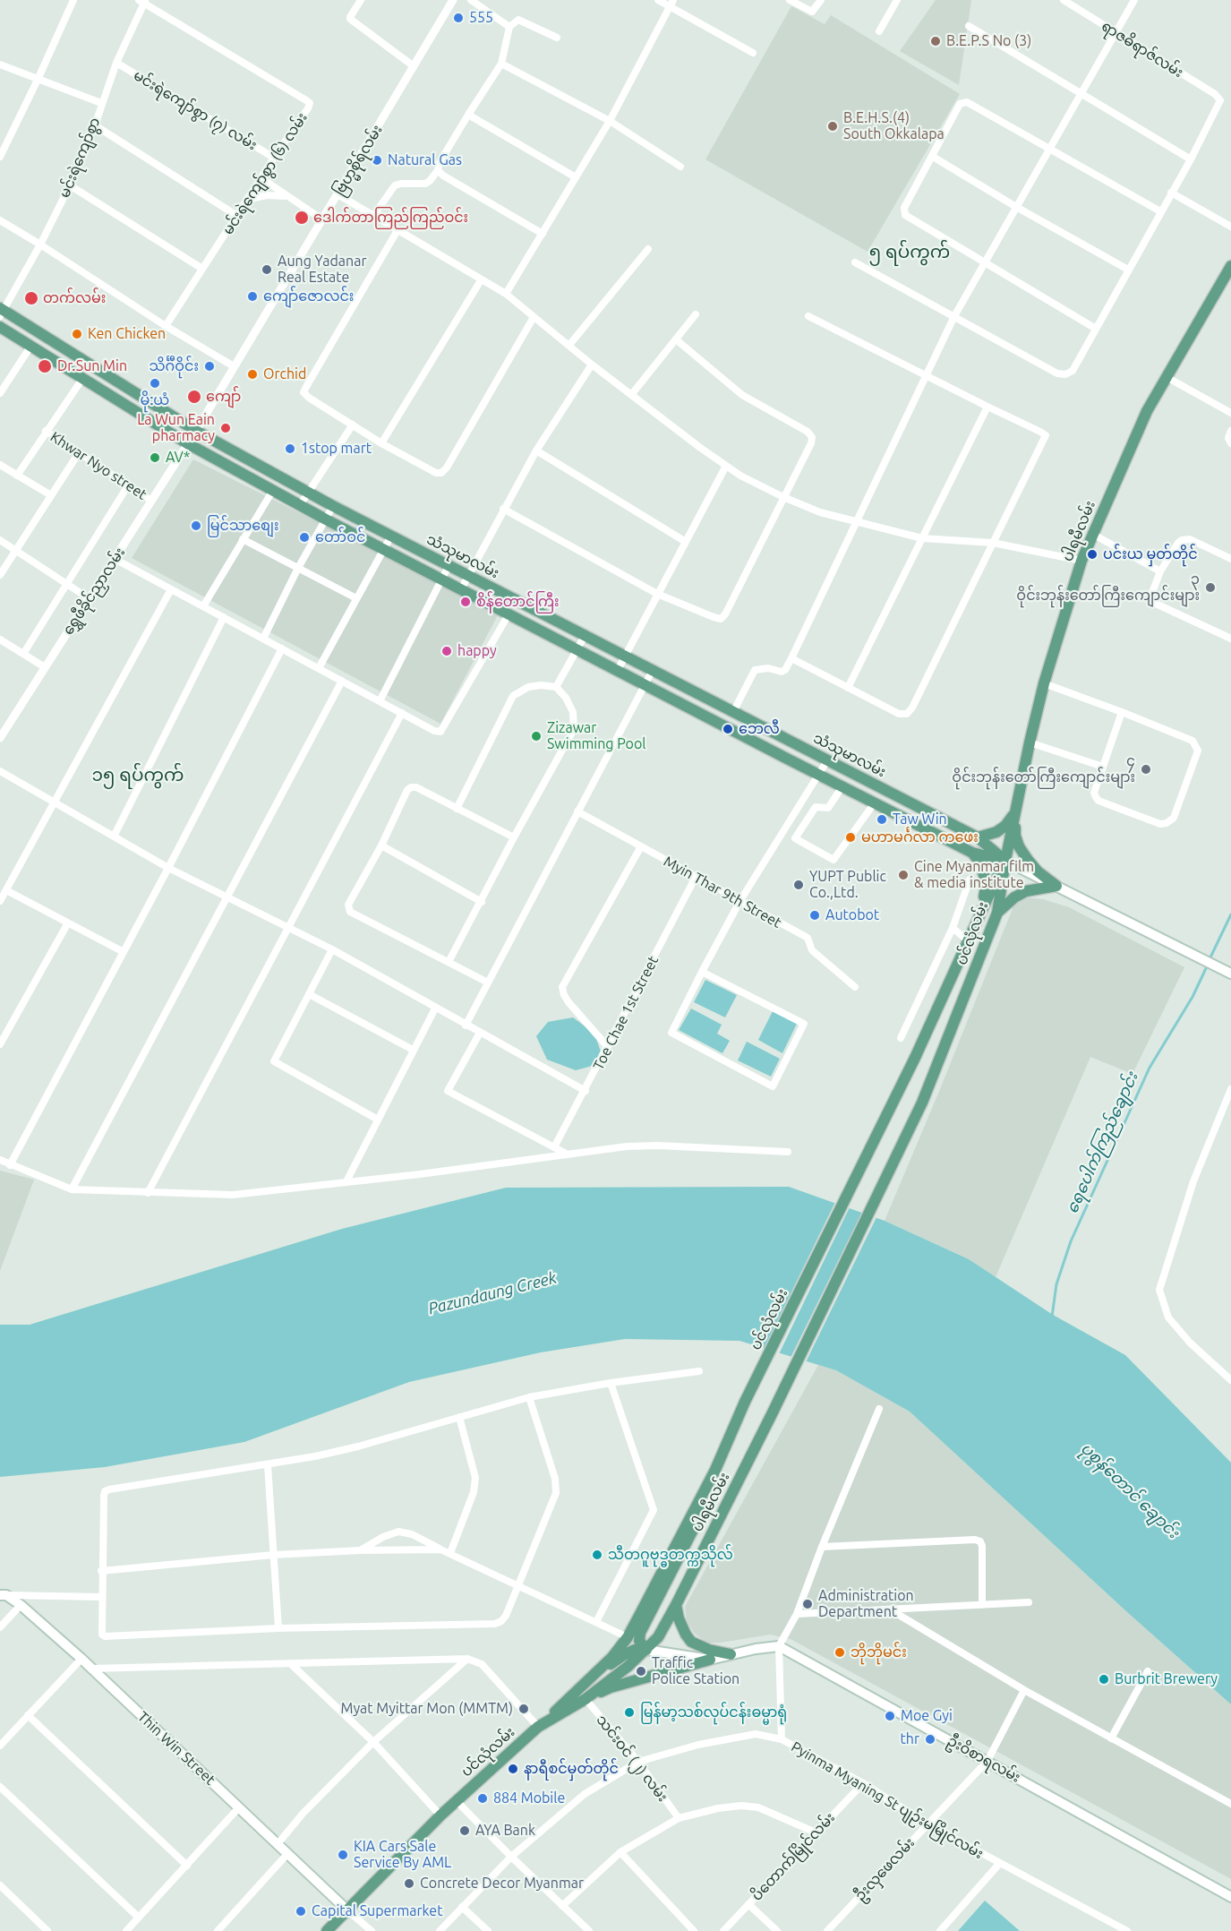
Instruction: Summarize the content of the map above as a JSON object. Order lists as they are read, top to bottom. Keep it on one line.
{"streets":{"main road":["ပါရမီလမ်း","သံသုမာလမ်း","ပင်လုံလမ်း","Thin Win Street","ဦးဝိစာရလမ်း"],"street":["ရာဇဓိရာဇ်လမ်း","မင်းရဲကျော်စွာ (၇) လမ်း","မင်းရဲကျော်စွာ","ဗြဟ္မစိုရ်လမ်း","မင်းရဲကျော်စွာ (၆) လမ်း","Khwar Nyo street","ရွှေဖီခိုင်ညှာလမ်း","Myin Thar 9th Street","Toe Chae 1st Street","သင်းဝင် (၂) လမ်း","Pyinma Myaning St ပျဉ်းမမြိုင်လမ်း","ပိတောက်မြိုင်လမ်း","ဦးလှဖေလမ်း"]},"crossings":[["မင်းရဲကျော်စွာ (၇) လမ်း","မင်းရဲကျော်စွာ"],["မင်းရဲကျော်စွာ (၇) လမ်း","မင်းရဲကျော်စွာ (၆) လမ်း"],["မင်းရဲကျော်စွာ","မင်းရဲကျော်စွာ (၆) လမ်း"],["မင်းရဲကျော်စွာ","သံသုမာလမ်း"],["ဗြဟ္မစိုရ်လမ်း","သံသုမာလမ်း"],["ဗြဟ္မစိုရ်လမ်း","ရွှေဖီခိုင်ညှာလမ်း"],["Khwar Nyo street","ရွှေဖီခိုင်ညှာလမ်း"],["ပါရမီလမ်း","သံသုမာလမ်း"],["ပါရမီလမ်း","ပင်လုံလမ်း"],["သံသုမာလမ်း","ရွှေဖီခိုင်ညှာလမ်း"],["သံသုမာလမ်း","ပင်လုံလမ်း"],["Myin Thar 9th Street","Toe Chae 1st Street"],["ပင်လုံလမ်း","Thin Win Street"],["ပင်လုံလမ်း","သင်းဝင် (၂) လမ်း"],["သင်းဝင် (၂) လမ်း","Pyinma Myaning St ပျဉ်းမမြိုင်လမ်း"],["ဦးဝိစာရလမ်း","ဦးလှဖေလမ်း"],["Pyinma Myaning St ပျဉ်းမမြိုင်လမ်း","ပိတောက်မြိုင်လမ်း"],["Pyinma Myaning St ပျဉ်းမမြိုင်လမ်း","ဦးလှဖေလမ်း"]],"districts":["၅ ရပ်ကွက်","၁၅ ရပ်ကွက်"],"water":["ရေပေါက်ကြည်ချောင်း","Pazundaung Creek","ပုစွန်တောင် ချောင်း"],"places":["555","B.E.P.S No (3)","B.E.H.S.(4) South Okkalapa","Natural Gas","ဒေါက်တာကြည်ကြည်ဝင်း","Aung Yadanar Real Estate","ကျော်ဇောလင်း","တက်လမ်း","Ken Chicken","Dr.Sun Min","သိင်္ဂီဝိုင်း","Orchid","မို:ယံ","ကျော်","La Wun Eain pharmacy","1stop mart","AV*","မြင်သာစျေး","တော်ဝင်","ပင်းယ မှတ်တိုင်","၃ ဝိုင်းဘုန်းတော်ကြီးကျောင်းများ","စိန်တောင်ကြီး","happy","ဘေလီ","Zizawar Swimming Pool","၄ ဝိုင်းဘုန်းတော်ကြီးကျောင်းများ","Taw Win","မဟာမင်္ဂလာ ကဖေး","Cine Myanmar film & media institute","YUPT Public Co.,Ltd.","Autobot","သီတဂူဗုဒ္ဓတက္ကသိုလ်","Administration Department","ဘိုဘိုမင်း","Traffic Police Station","Burbrit Brewery","Myat Myittar Mon (MMTM)","မြန်မာ့သစ်လုပ်ငန်းဓမ္မာရုံ","Moe Gyi","thr","နာရီစင်မှတ်တိုင်","884 Mobile","AYA Bank","KIA Cars Sale Service By AML","Concrete Decor Myanmar","Capital Supermarket"]}
